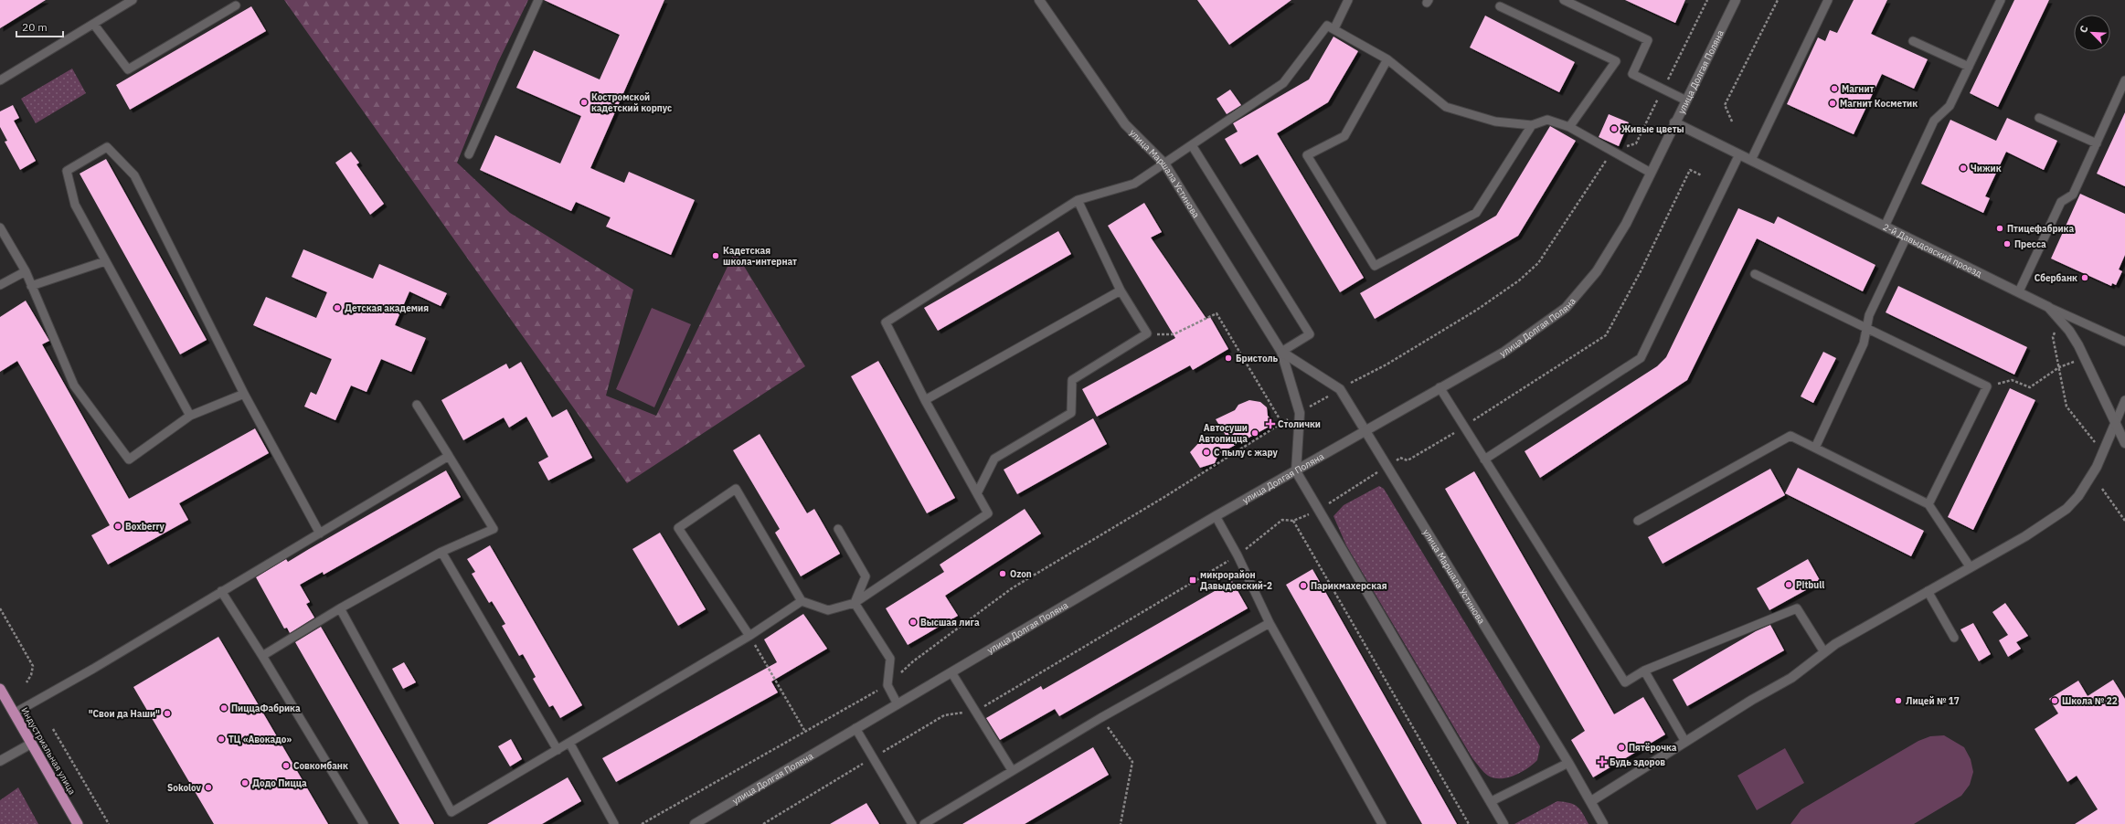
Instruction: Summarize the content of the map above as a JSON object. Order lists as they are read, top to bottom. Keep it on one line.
{"streets":{"highway":["Индустриальная улица"],"street":["улица Долгая Поляна","улица Маршала Устинова","2-й Давыдовский проезд"]},"crossings":[["улица Долгая Поляна","улица Маршала Устинова"],["улица Долгая Поляна","2-й Давыдовский проезд"]],"places":{"other":["Магнит","Костромской кадетский корпус","Магнит Косметик","Живые цветы","Чижик","Птицефабрика","Пресса","Кадетская школа-интернат","Сбербанк","Детская академия","Бристоль","Автосуши Автопицца","C пылу с жару","Boxberry","Ozon","Pitbull","Парикмахерская","Высшая лига","Лицей № 17","Школа № 22","ПиццаФабрика","\"Свои да Наши\"","ТЦ «Авокадо»","Пятёрочка","Совкомбанк","Додо Пицца","Sokolov"],"health":["Столички","Будь здоров"],"transit":["микрорайон Давыдовский-2"]},"scale_bar":"20 m","north":"top left"}
